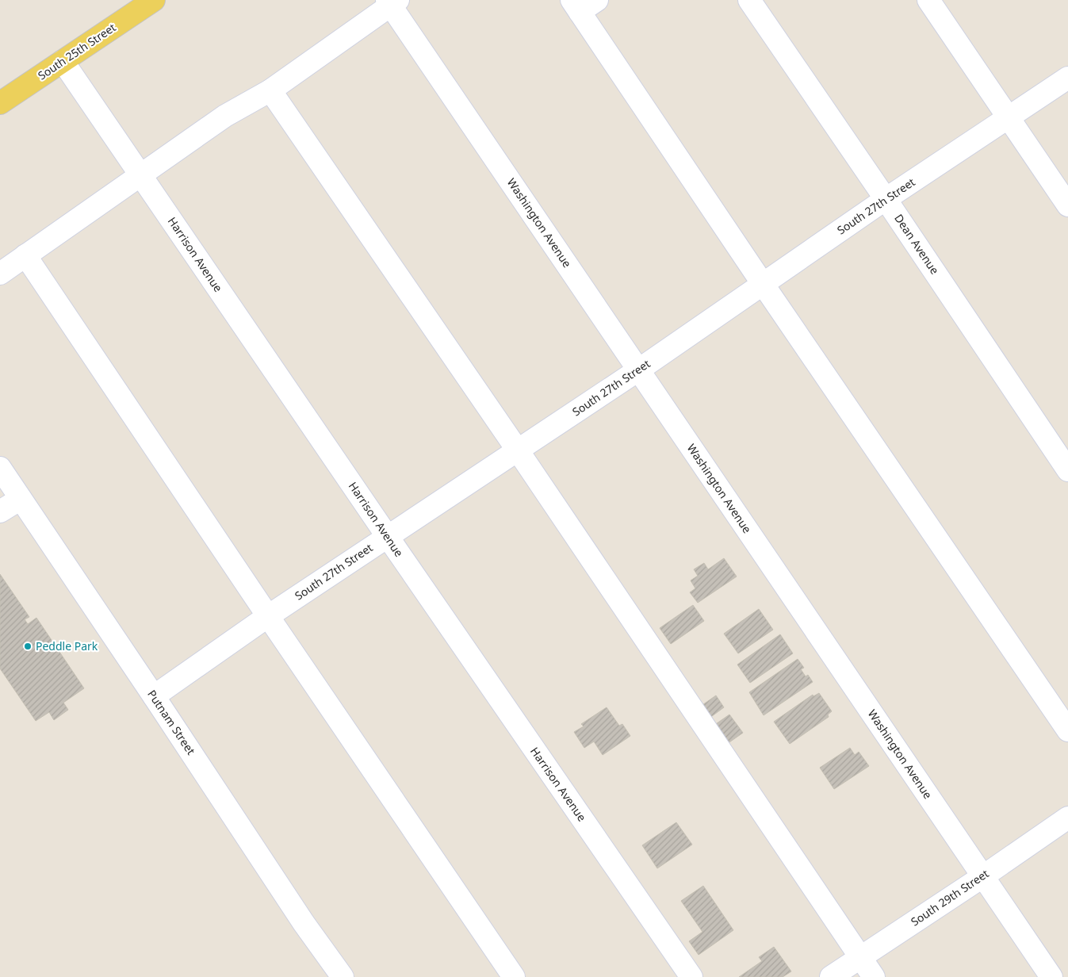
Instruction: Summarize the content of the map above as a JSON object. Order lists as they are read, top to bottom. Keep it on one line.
{"streets":{"main road":["South 25th Street"],"street":["South 27th Street","Washington Avenue","Dean Avenue","Harrison Avenue","Putnam Street","South 29th Street"]},"crossings":[["South 25th Street","Harrison Avenue"],["South 27th Street","Washington Avenue"],["South 27th Street","Dean Avenue"],["South 27th Street","Harrison Avenue"],["South 27th Street","Putnam Street"],["Washington Avenue","South 29th Street"]],"places":["Peddle Park"]}
